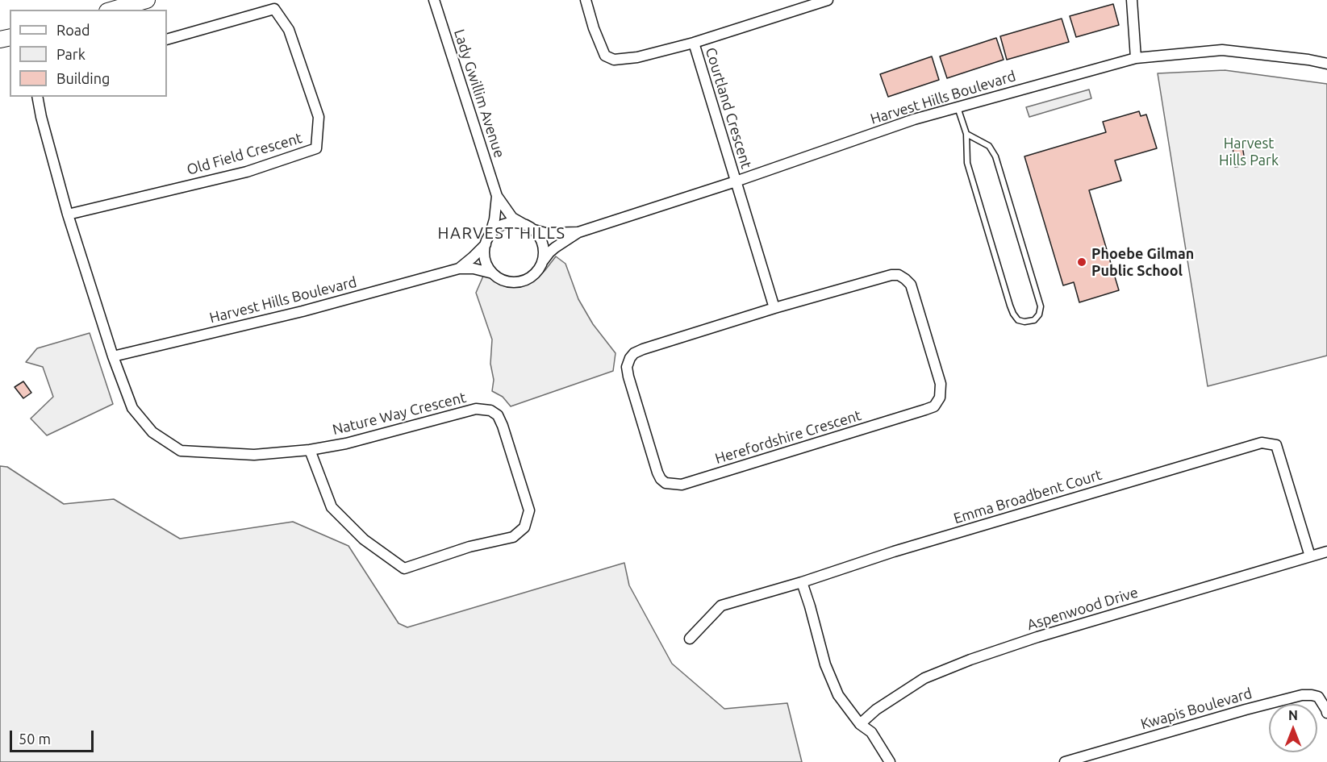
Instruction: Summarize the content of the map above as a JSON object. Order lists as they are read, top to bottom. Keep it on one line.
{"streets":{"street":["Lady Gwillim Avenue","Harvest Hills Boulevard","Courtland Crescent","Old Field Crescent","Nature Way Crescent","Herefordshire Crescent","Emma Broadbent Court","Aspenwood Drive","Kwapis Boulevard"]},"crossings":[["Lady Gwillim Avenue","Harvest Hills Boulevard"],["Harvest Hills Boulevard","Courtland Crescent"],["Harvest Hills Boulevard","Nature Way Crescent"],["Emma Broadbent Court","Aspenwood Drive"]],"districts":["HARVEST HILLS"],"parks":["Harvest Hills Park"],"places":["Phoebe Gilman Public School"],"legend":["Road","Park","Building"],"scale_bar":"50 m","north":"top"}
